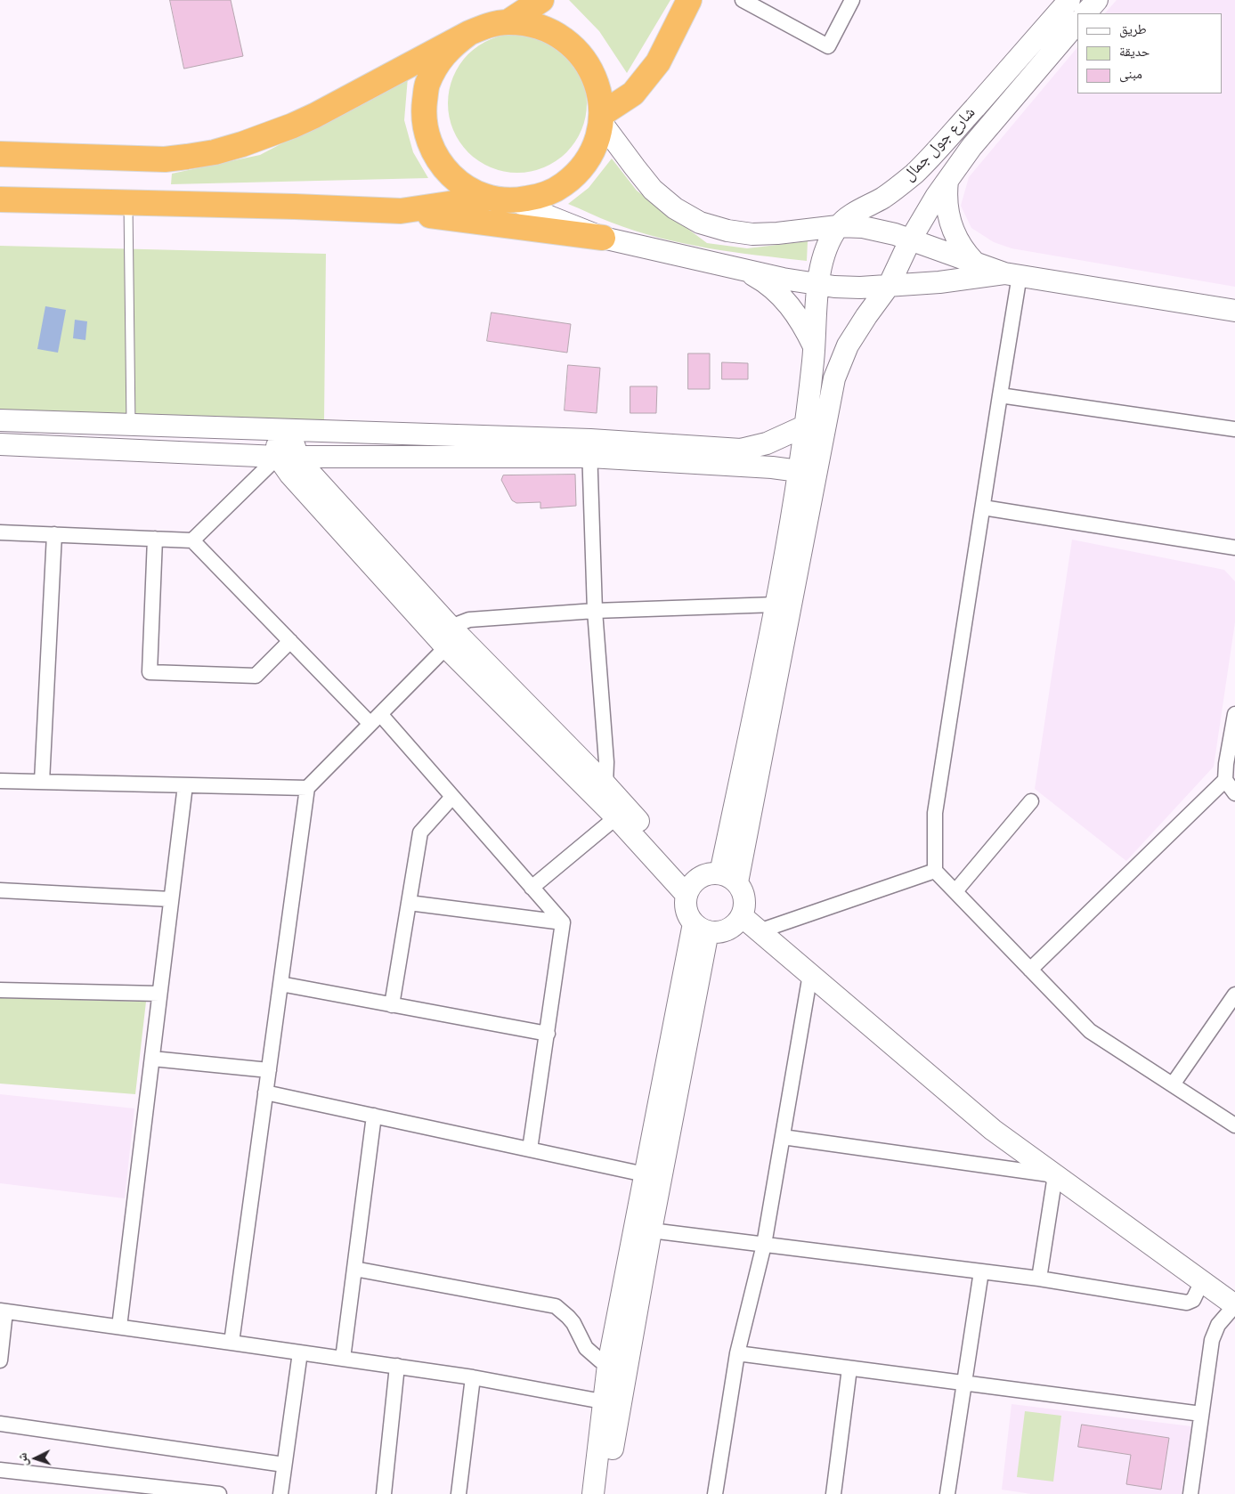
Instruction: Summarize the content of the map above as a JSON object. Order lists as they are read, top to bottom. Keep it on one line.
{"streets":{"street":["شارع جول جمال"]},"legend":["طريق","حديقة","مبنى"],"north":"left"}
